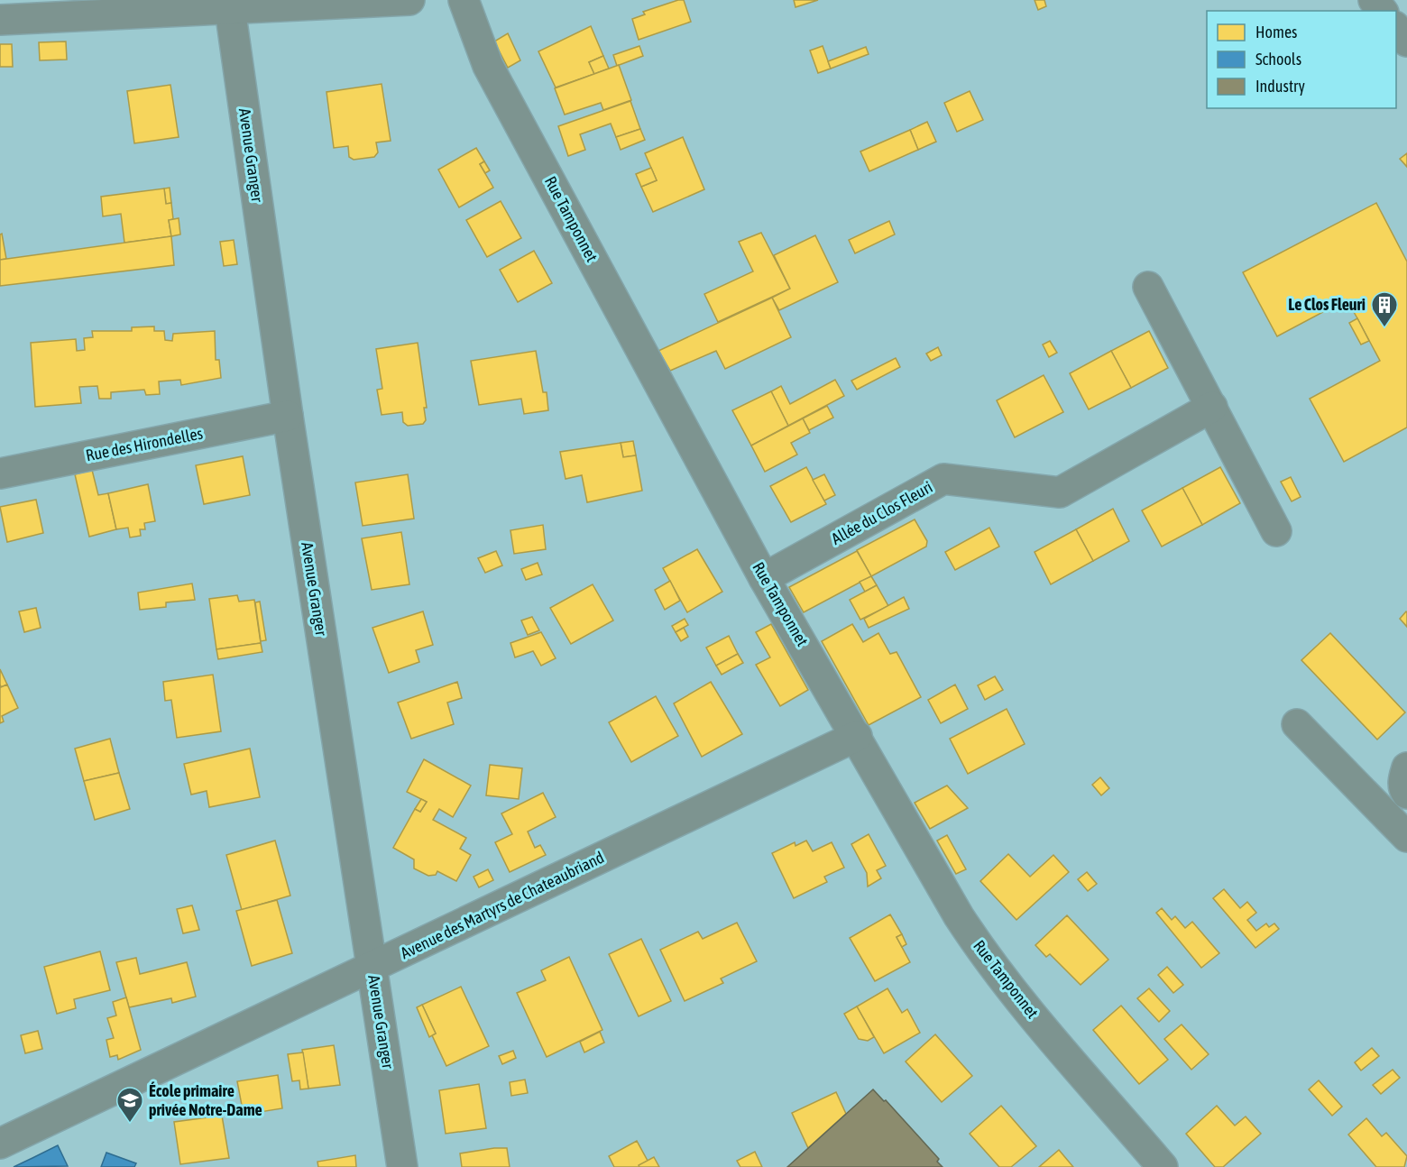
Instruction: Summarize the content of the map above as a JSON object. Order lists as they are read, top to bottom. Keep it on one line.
{"streets":{"street":["Avenue Granger","Rue Tamponnet","Rue des Hirondelles","Allée du Clos Fleuri","Avenue des Martyrs de Chateaubriand"]},"crossings":[["Avenue Granger","Rue des Hirondelles"],["Avenue Granger","Avenue des Martyrs de Chateaubriand"],["Rue Tamponnet","Allée du Clos Fleuri"],["Rue Tamponnet","Avenue des Martyrs de Chateaubriand"]],"places":{"building":["Le Clos Fleuri"],"school or university":["École primaire privée Notre-Dame"]},"legend":["Homes","Schools","Industry"]}
